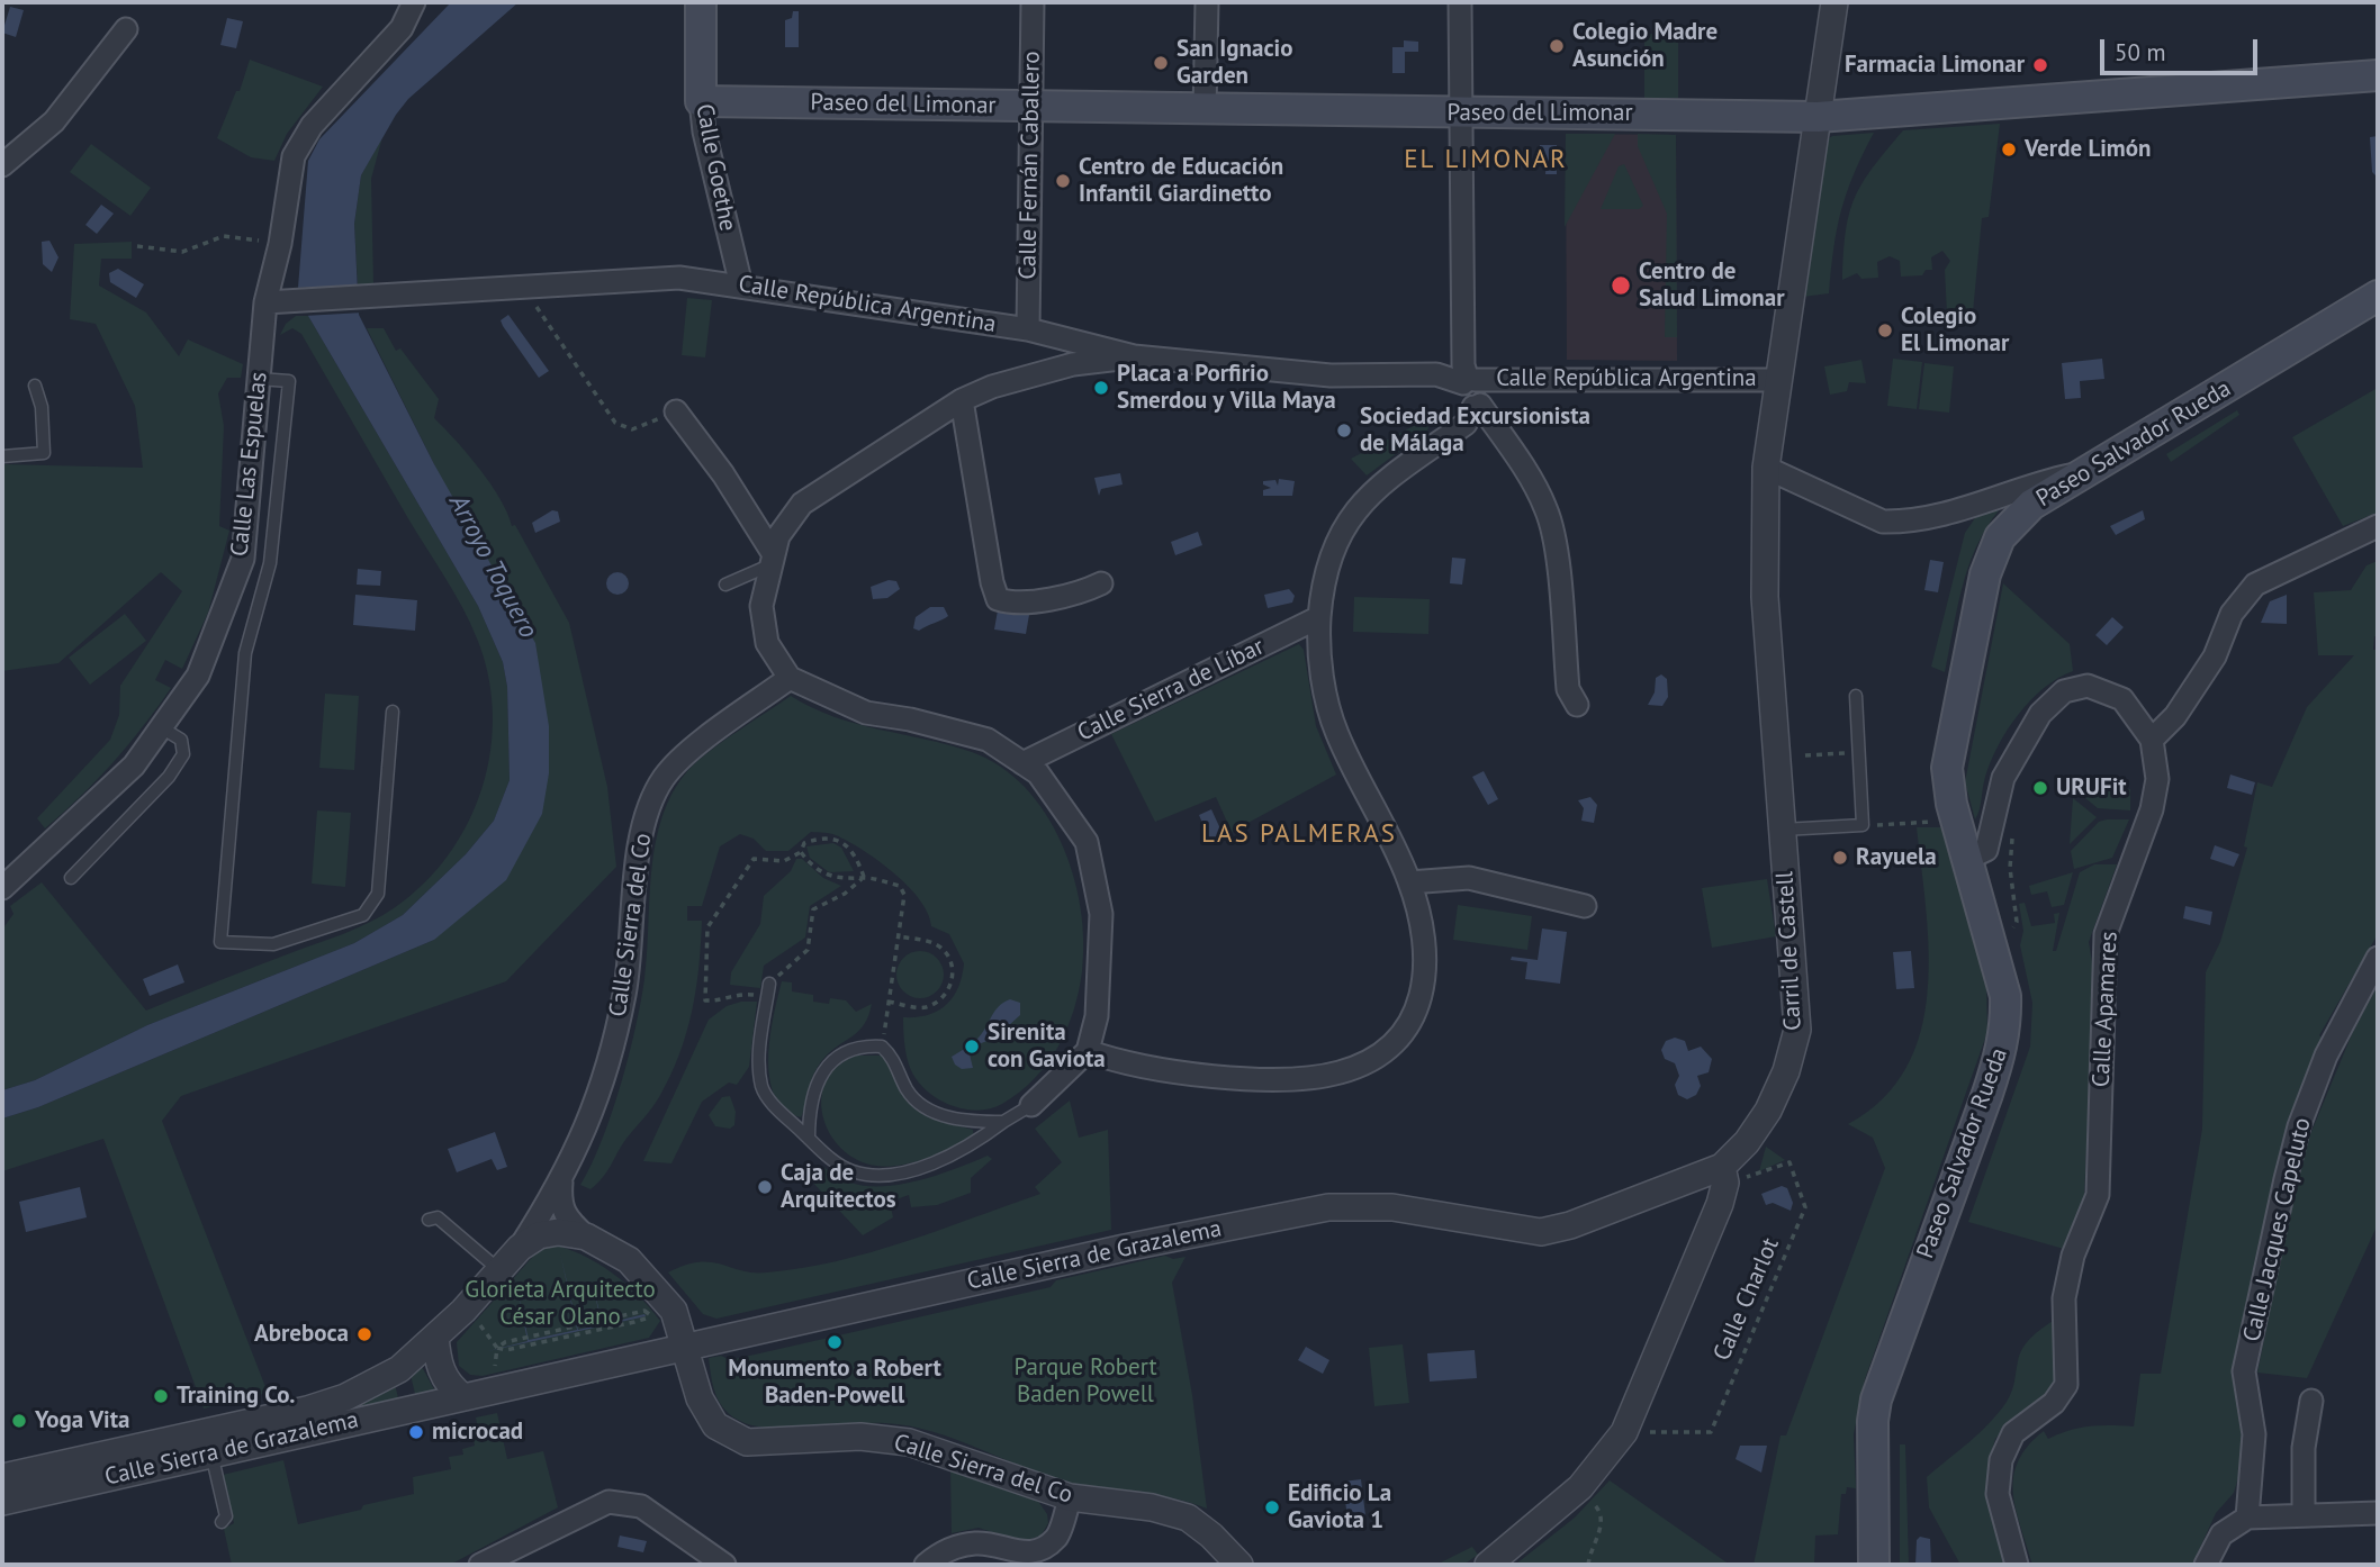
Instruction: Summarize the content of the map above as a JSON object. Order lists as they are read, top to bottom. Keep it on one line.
{"streets":{"main road":["Paseo del Limonar","Calle Goethe","Paseo Salvador Rueda"],"street":["Calle Fernán Caballero","Calle República Argentina","Calle Las Espuelas","Calle Sierra de Líbar","Calle Sierra del Co","Carril de Castell","Calle Apamares","Calle Jacques Capeluto","Calle Sierra de Grazalema"],"path":["Calle Charlot"]},"crossings":[["Paseo del Limonar","Calle Fernán Caballero"],["Paseo del Limonar","Calle Goethe"],["Paseo del Limonar","Carril de Castell"],["Calle Fernán Caballero","Calle República Argentina"],["Calle Goethe","Calle República Argentina"],["Calle República Argentina","Calle Las Espuelas"],["Calle República Argentina","Carril de Castell"],["Paseo Salvador Rueda","Calle Apamares"],["Calle Sierra del Co","Calle Sierra de Grazalema"],["Carril de Castell","Calle Sierra de Grazalema"],["Carril de Castell","Calle Charlot"],["Calle Sierra de Grazalema","Calle Charlot"]],"districts":["EL LIMONAR","LAS PALMERAS"],"water":["Arroyo Toquero"],"parks":["Glorieta Arquitecto César Olano","Parque Robert Baden Powell"],"places":["Colegio Madre Asunción","San Ignacio Garden","Farmacia Limonar","Verde Limón","Centro de Educación Infantil Giardinetto","Centro de Salud Limonar","Colegio El Limonar","Placa a Porfirio Smerdou y Villa Maya","Sociedad Excursionista de Málaga","URUFit","Rayuela","Sirenita con Gaviota","Caja de Arquitectos","Abreboca","Monumento a Robert Baden-Powell","Training Co.","Yoga Vita","microcad","Edificio La Gaviota 1"],"scale_bar":"50 m"}
